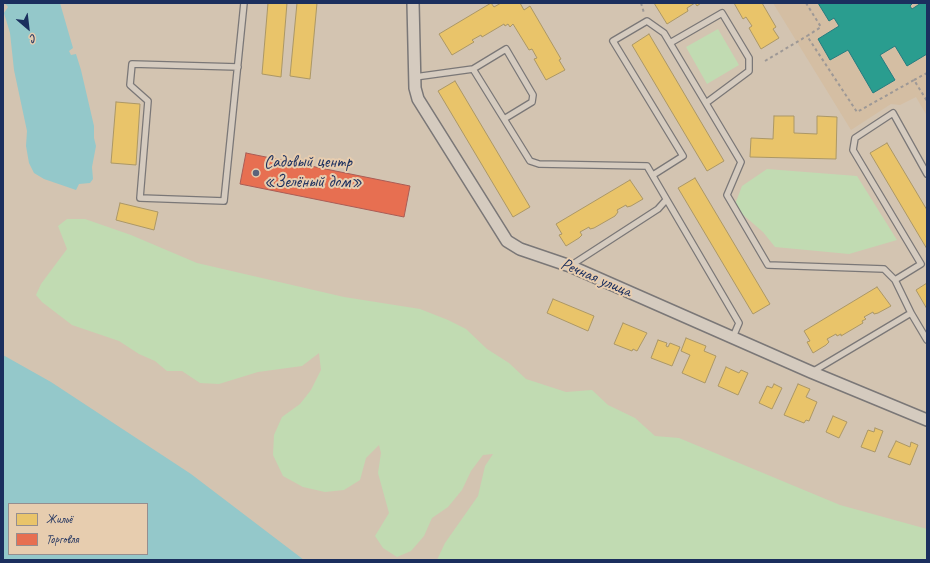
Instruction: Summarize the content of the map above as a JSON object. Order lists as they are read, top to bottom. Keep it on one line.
{"streets":{"street":["Речная улица"]},"places":["Садовый центр «Зелёный дом»"],"legend":["Жильё","Торговля"],"north":"bottom right"}
